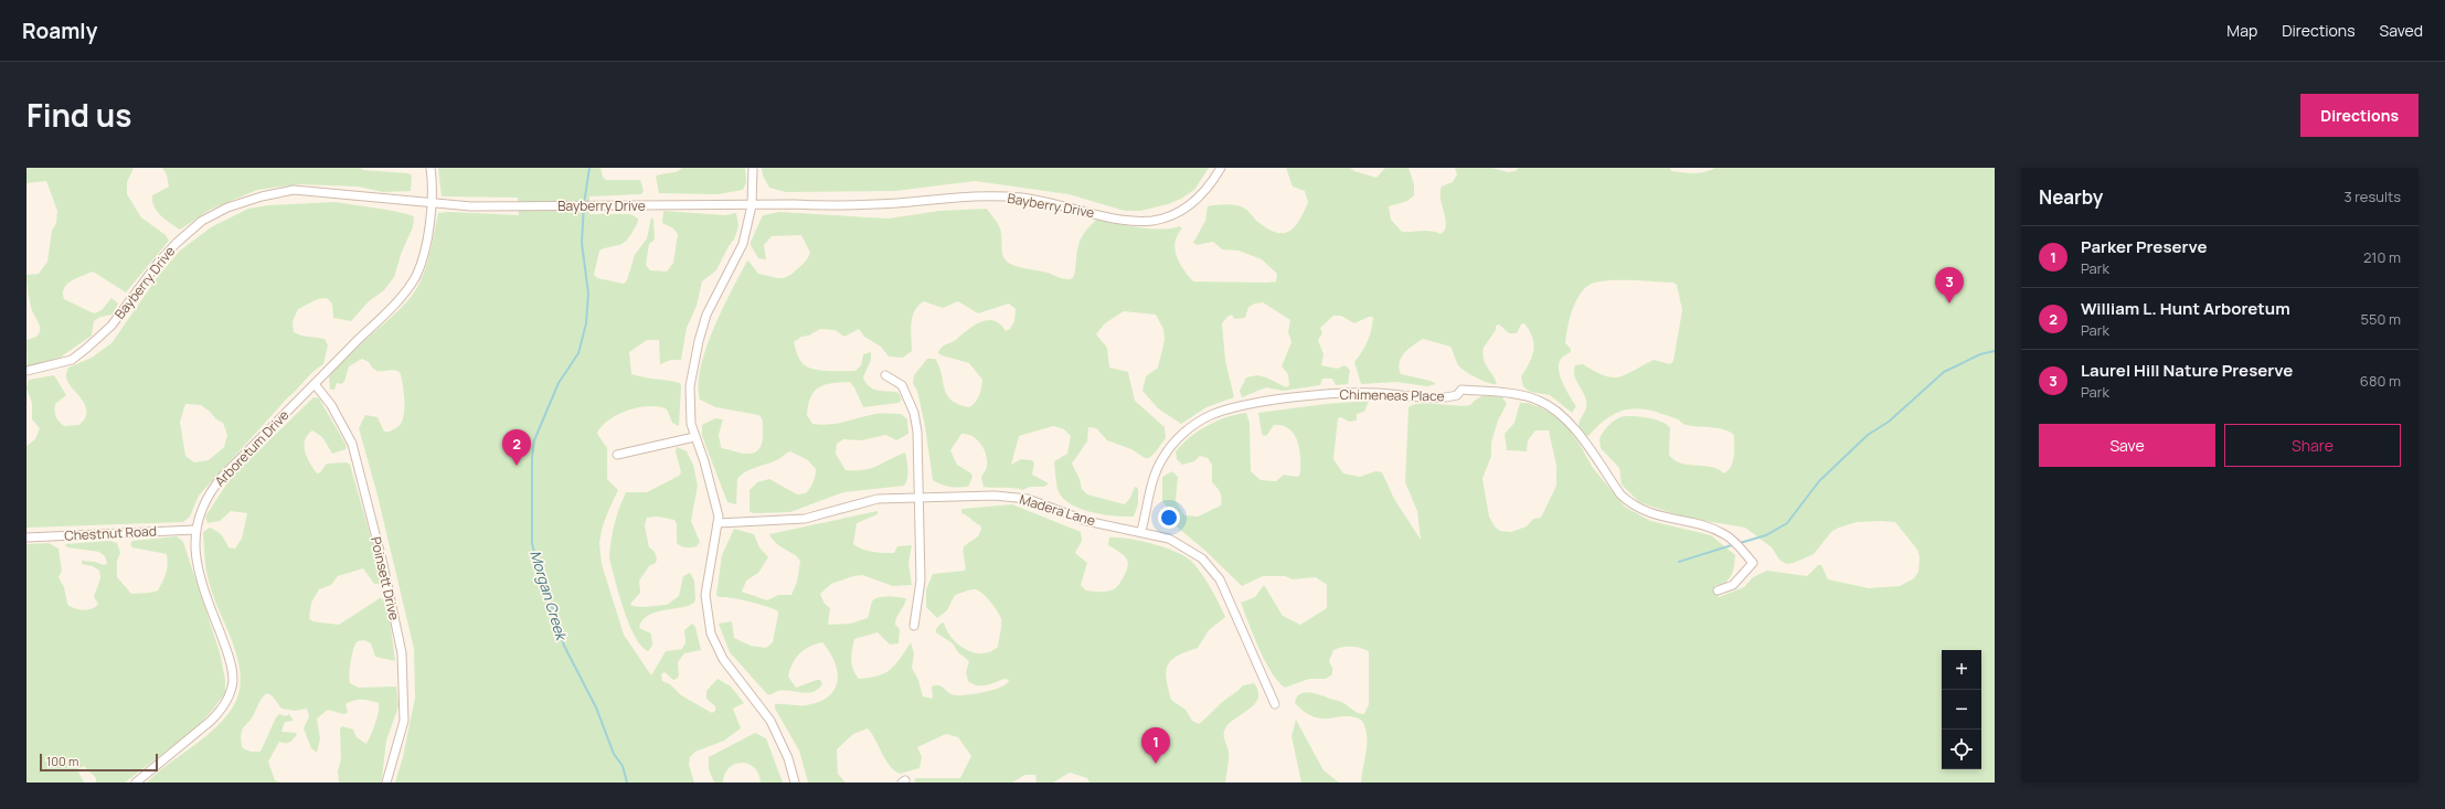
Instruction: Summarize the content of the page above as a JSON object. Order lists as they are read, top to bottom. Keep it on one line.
{"streets":{"street":["Bayberry Drive","Chimeneas Place","Arboretum Drive","Madera Lane","Chestnut Road","Poinsett Drive"]},"crossings":[["Bayberry Drive","Arboretum Drive"],["Chimeneas Place","Madera Lane"],["Arboretum Drive","Chestnut Road"],["Arboretum Drive","Poinsett Drive"]],"water":["Morgan Creek"],"scale_bar":"100 m","page":{"header":"Roamly","nav":["Map","Directions","Saved"],"title":"Find us","buttons":["Directions",["Save","Share"]],"heading":["Nearby","3 results"],"list":[{"mark":"1","name":"Parker Preserve","note":"Park","value":"210 m"},{"mark":"2","name":"William L. Hunt Arboretum","note":"Park","value":"550 m"},{"mark":"3","name":"Laurel Hill Nature Preserve","note":"Park","value":"680 m"}],"pins":["3","2","1"],"map_buttons":["+","−"],"scale":"100 m"}}
